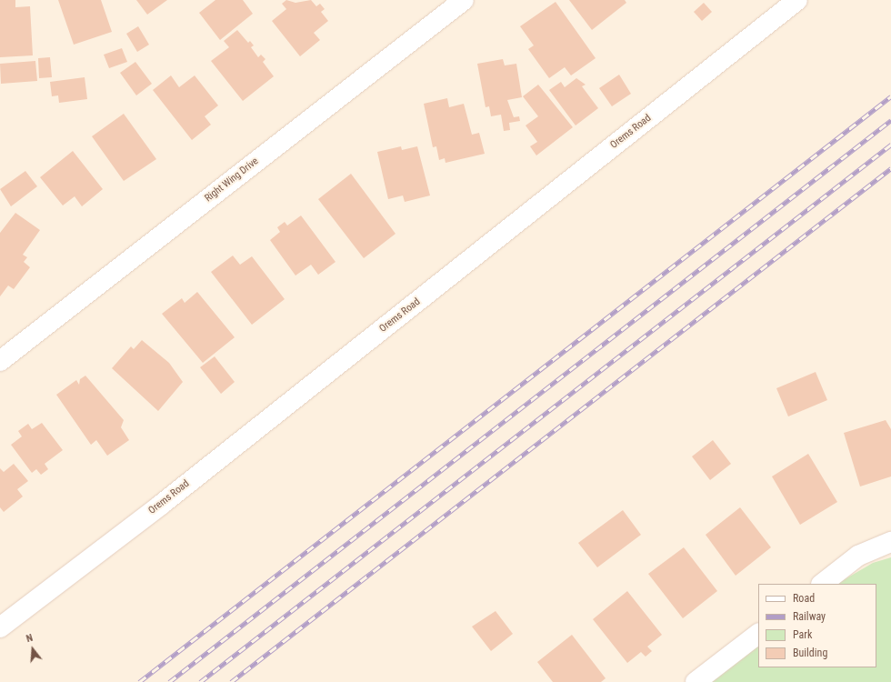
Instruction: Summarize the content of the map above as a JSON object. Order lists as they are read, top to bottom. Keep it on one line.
{"streets":{"street":["Orems Road","Right Wing Drive"]},"legend":["Road","Railway","Park","Building"],"north":"top"}
